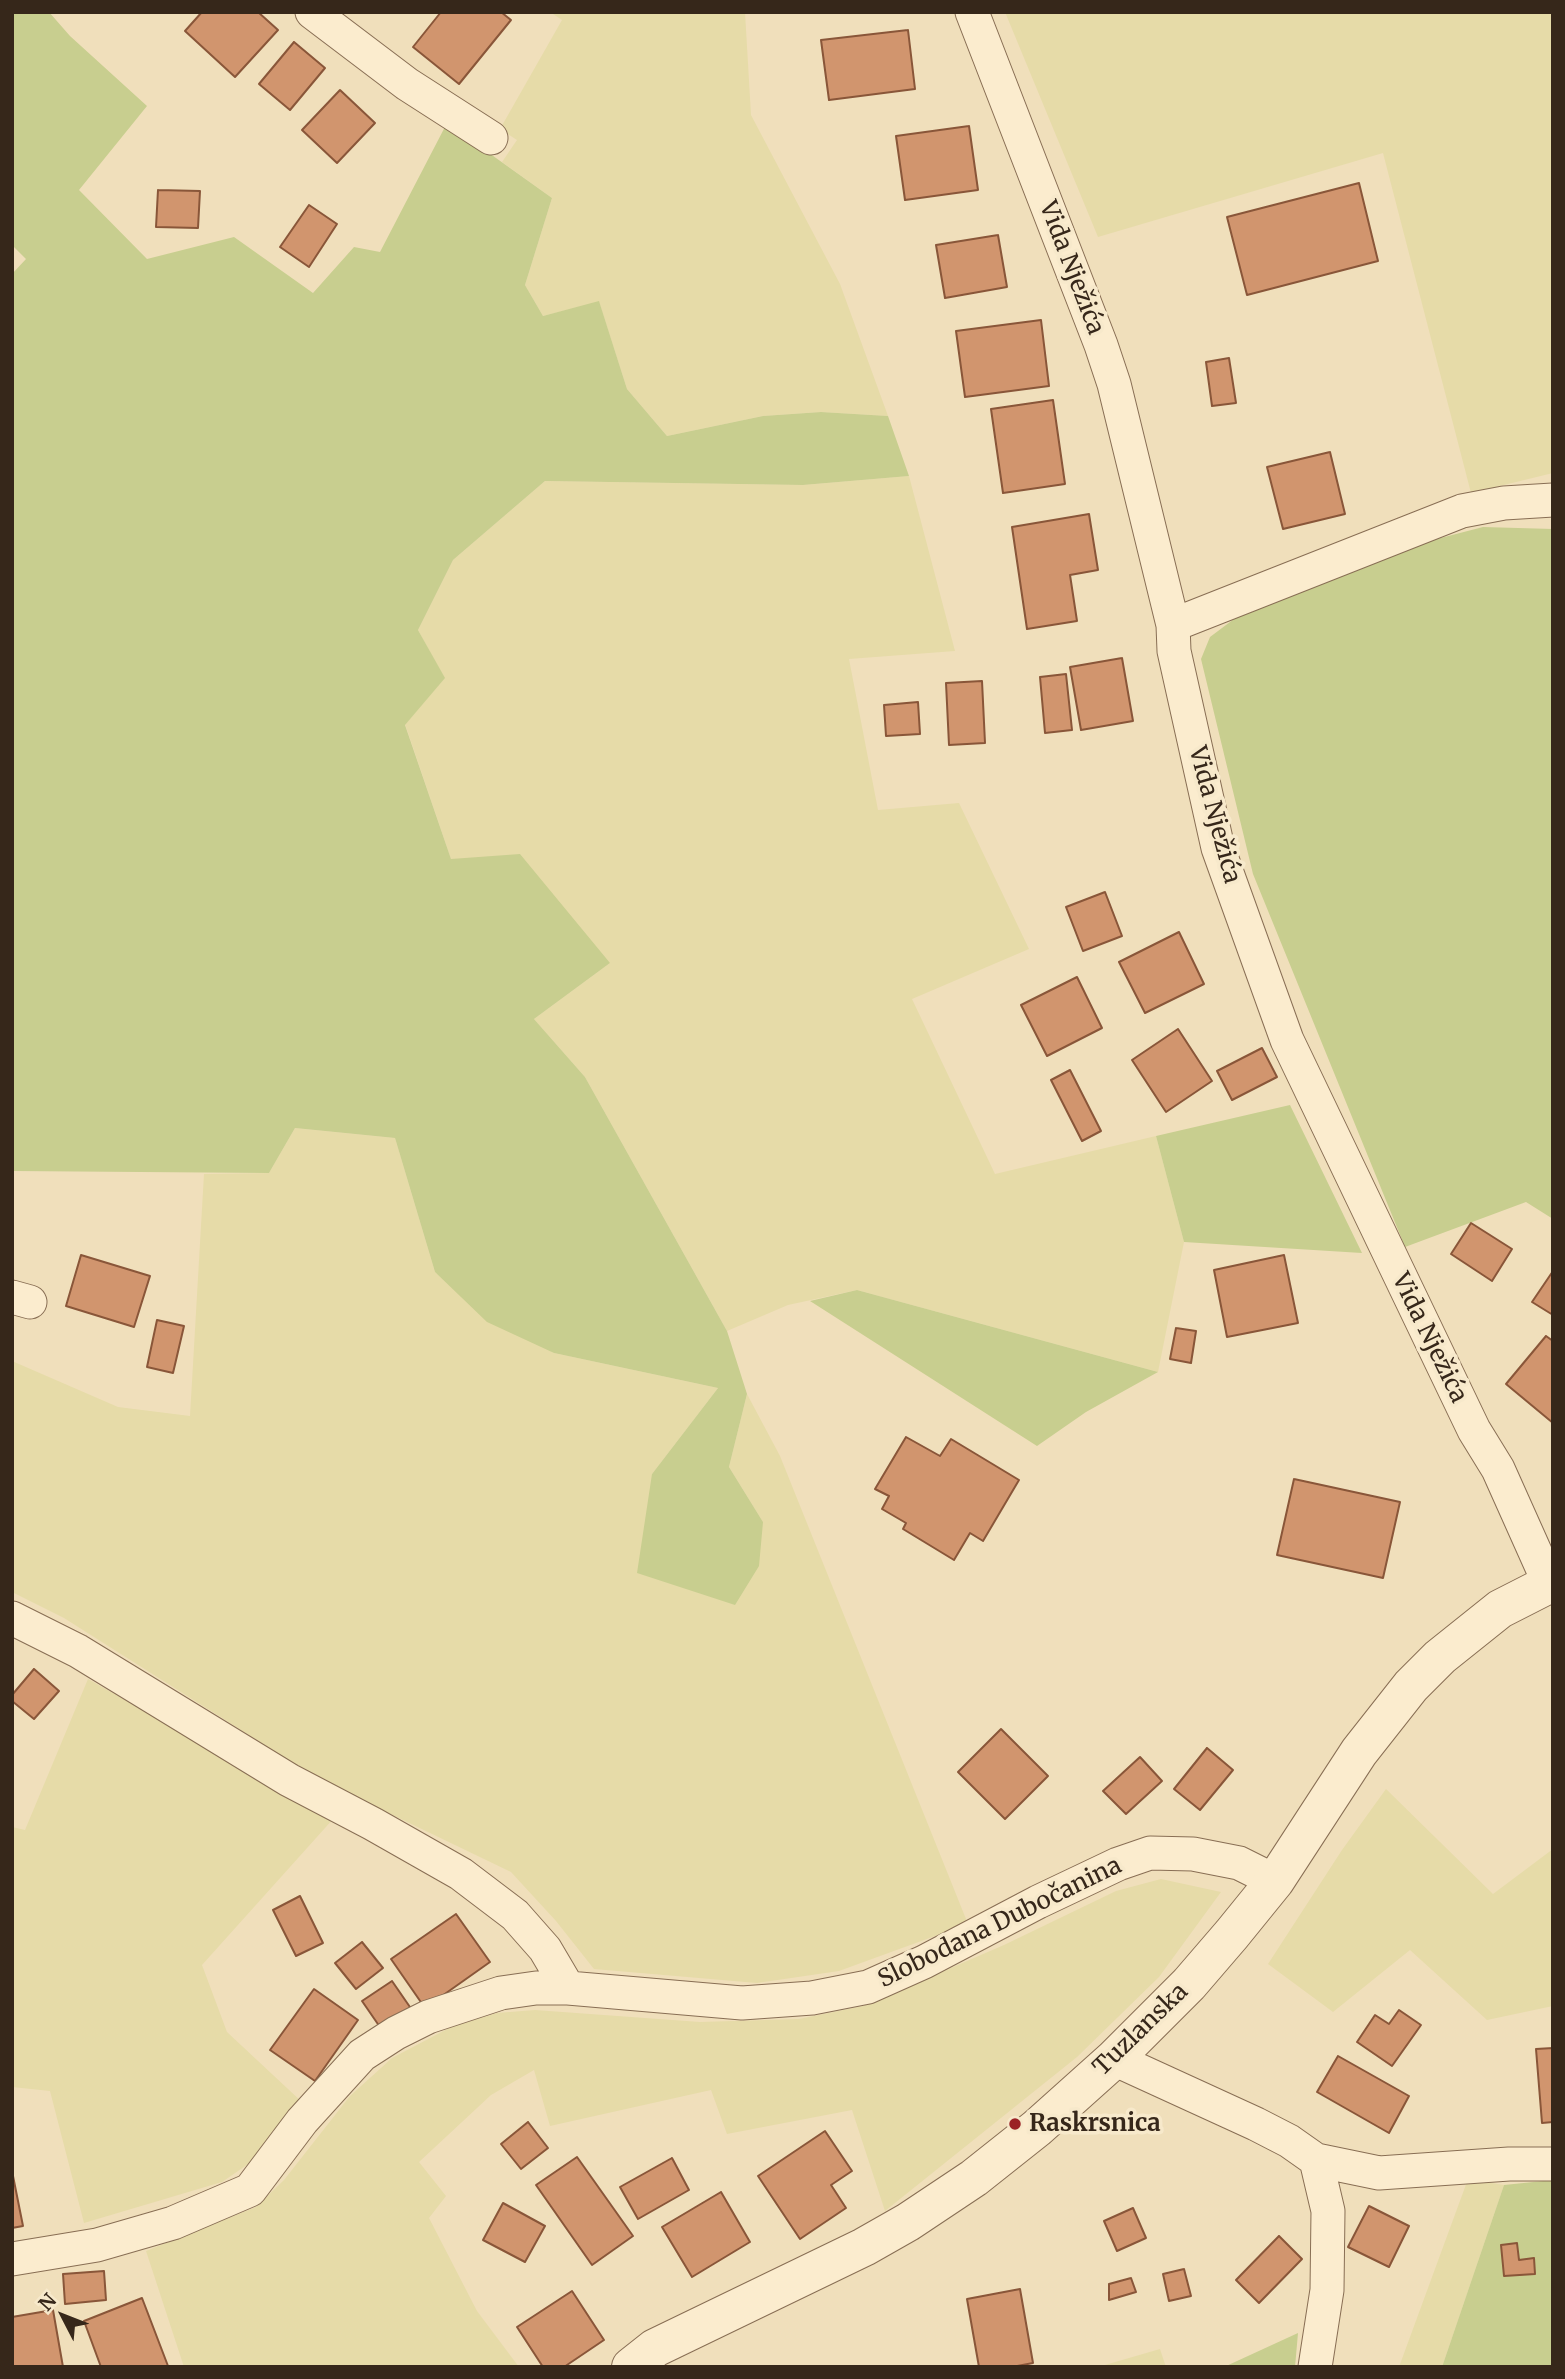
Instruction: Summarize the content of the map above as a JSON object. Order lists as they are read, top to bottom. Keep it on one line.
{"streets":{"street":["Vida Nježića","Slobodana Dubočanina","Tuzlanska"]},"crossings":[["Vida Nježića","Tuzlanska"],["Slobodana Dubočanina","Tuzlanska"]],"places":["Raskrsnica"],"north":"top left"}
